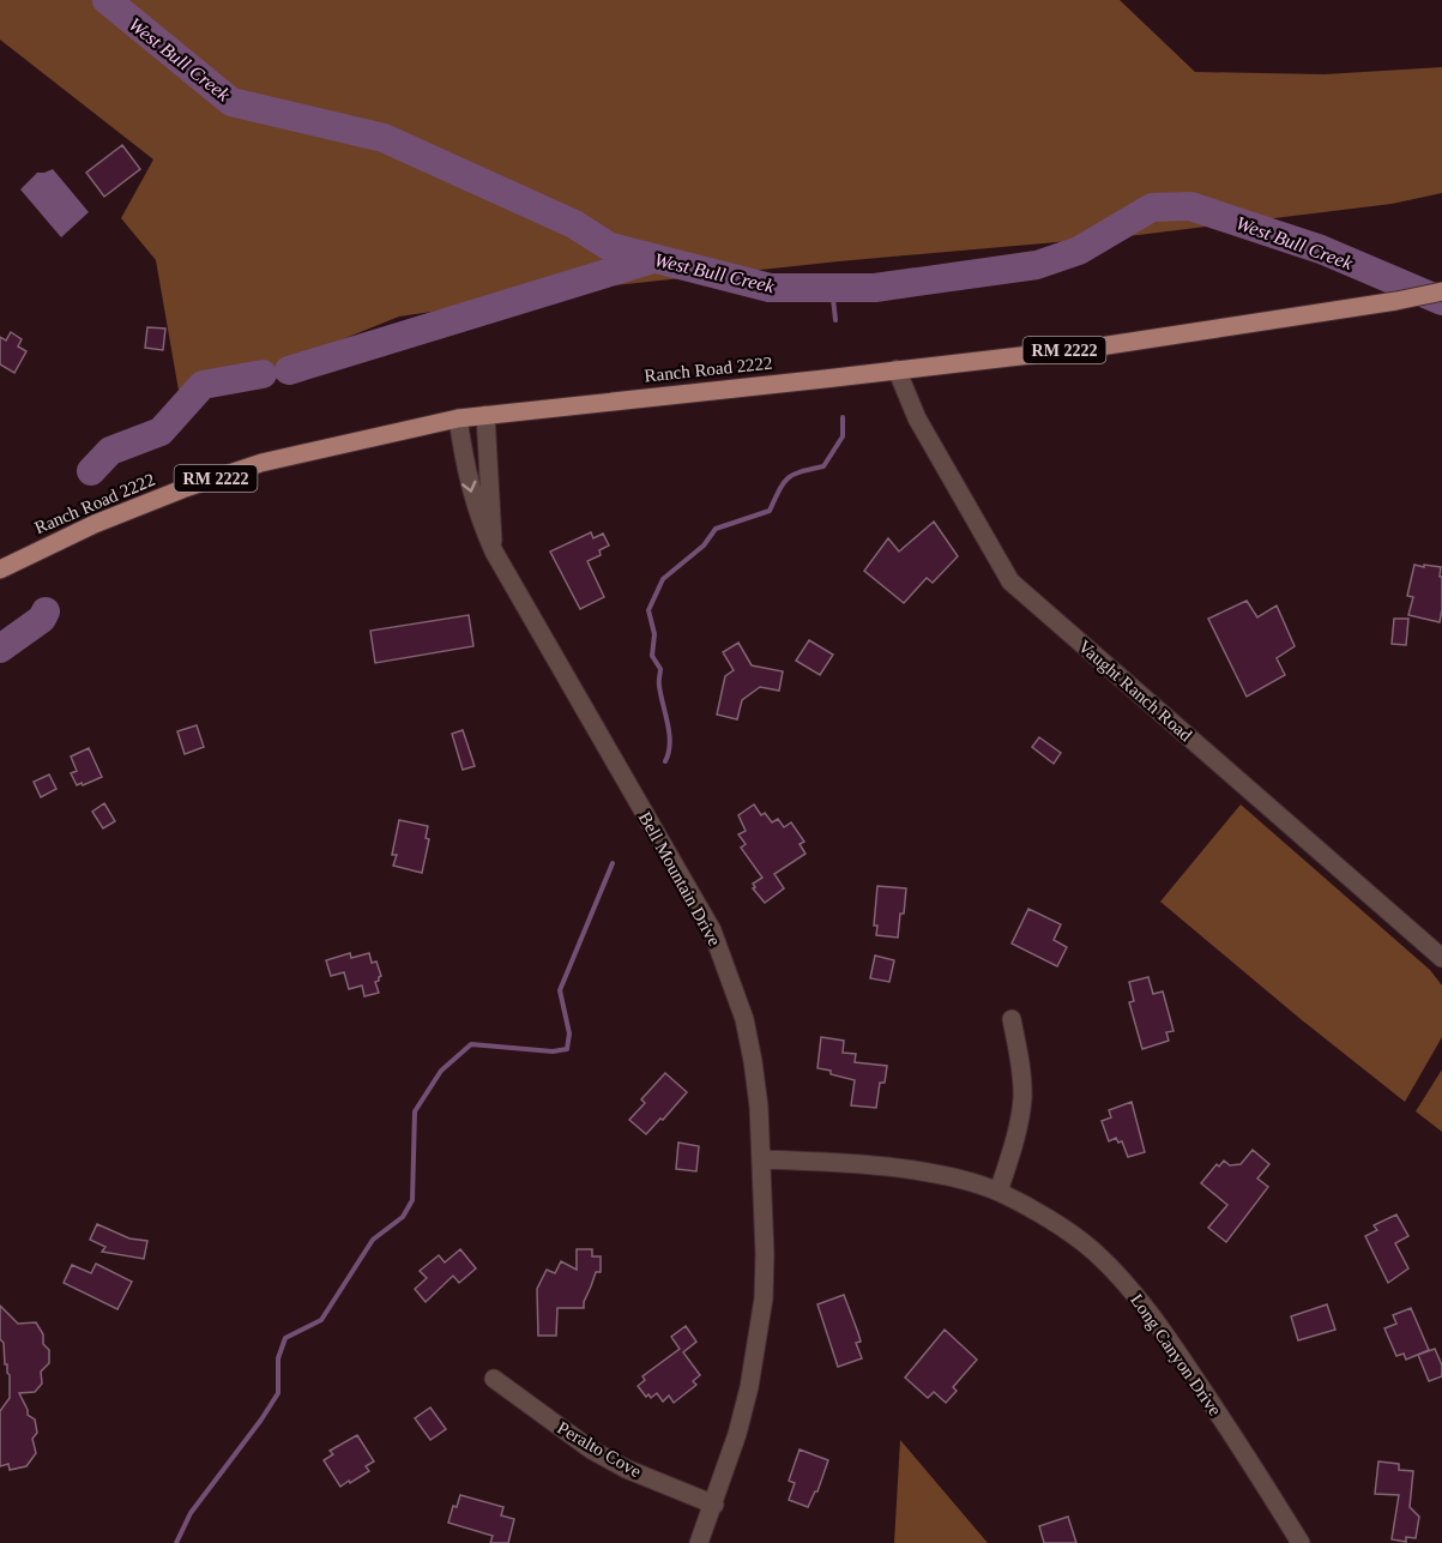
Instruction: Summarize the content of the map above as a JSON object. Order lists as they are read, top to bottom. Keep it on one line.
{"streets":{"main road":["RM 2222","Ranch Road 2222"],"street":["Vaught Ranch Road","Bell Mountain Drive","Long Canyon Drive","Peralto Cove"]},"crossings":[["Ranch Road 2222","Vaught Ranch Road"],["Ranch Road 2222","Bell Mountain Drive"],["Bell Mountain Drive","Long Canyon Drive"],["Bell Mountain Drive","Peralto Cove"]],"water":["West Bull Creek"]}
